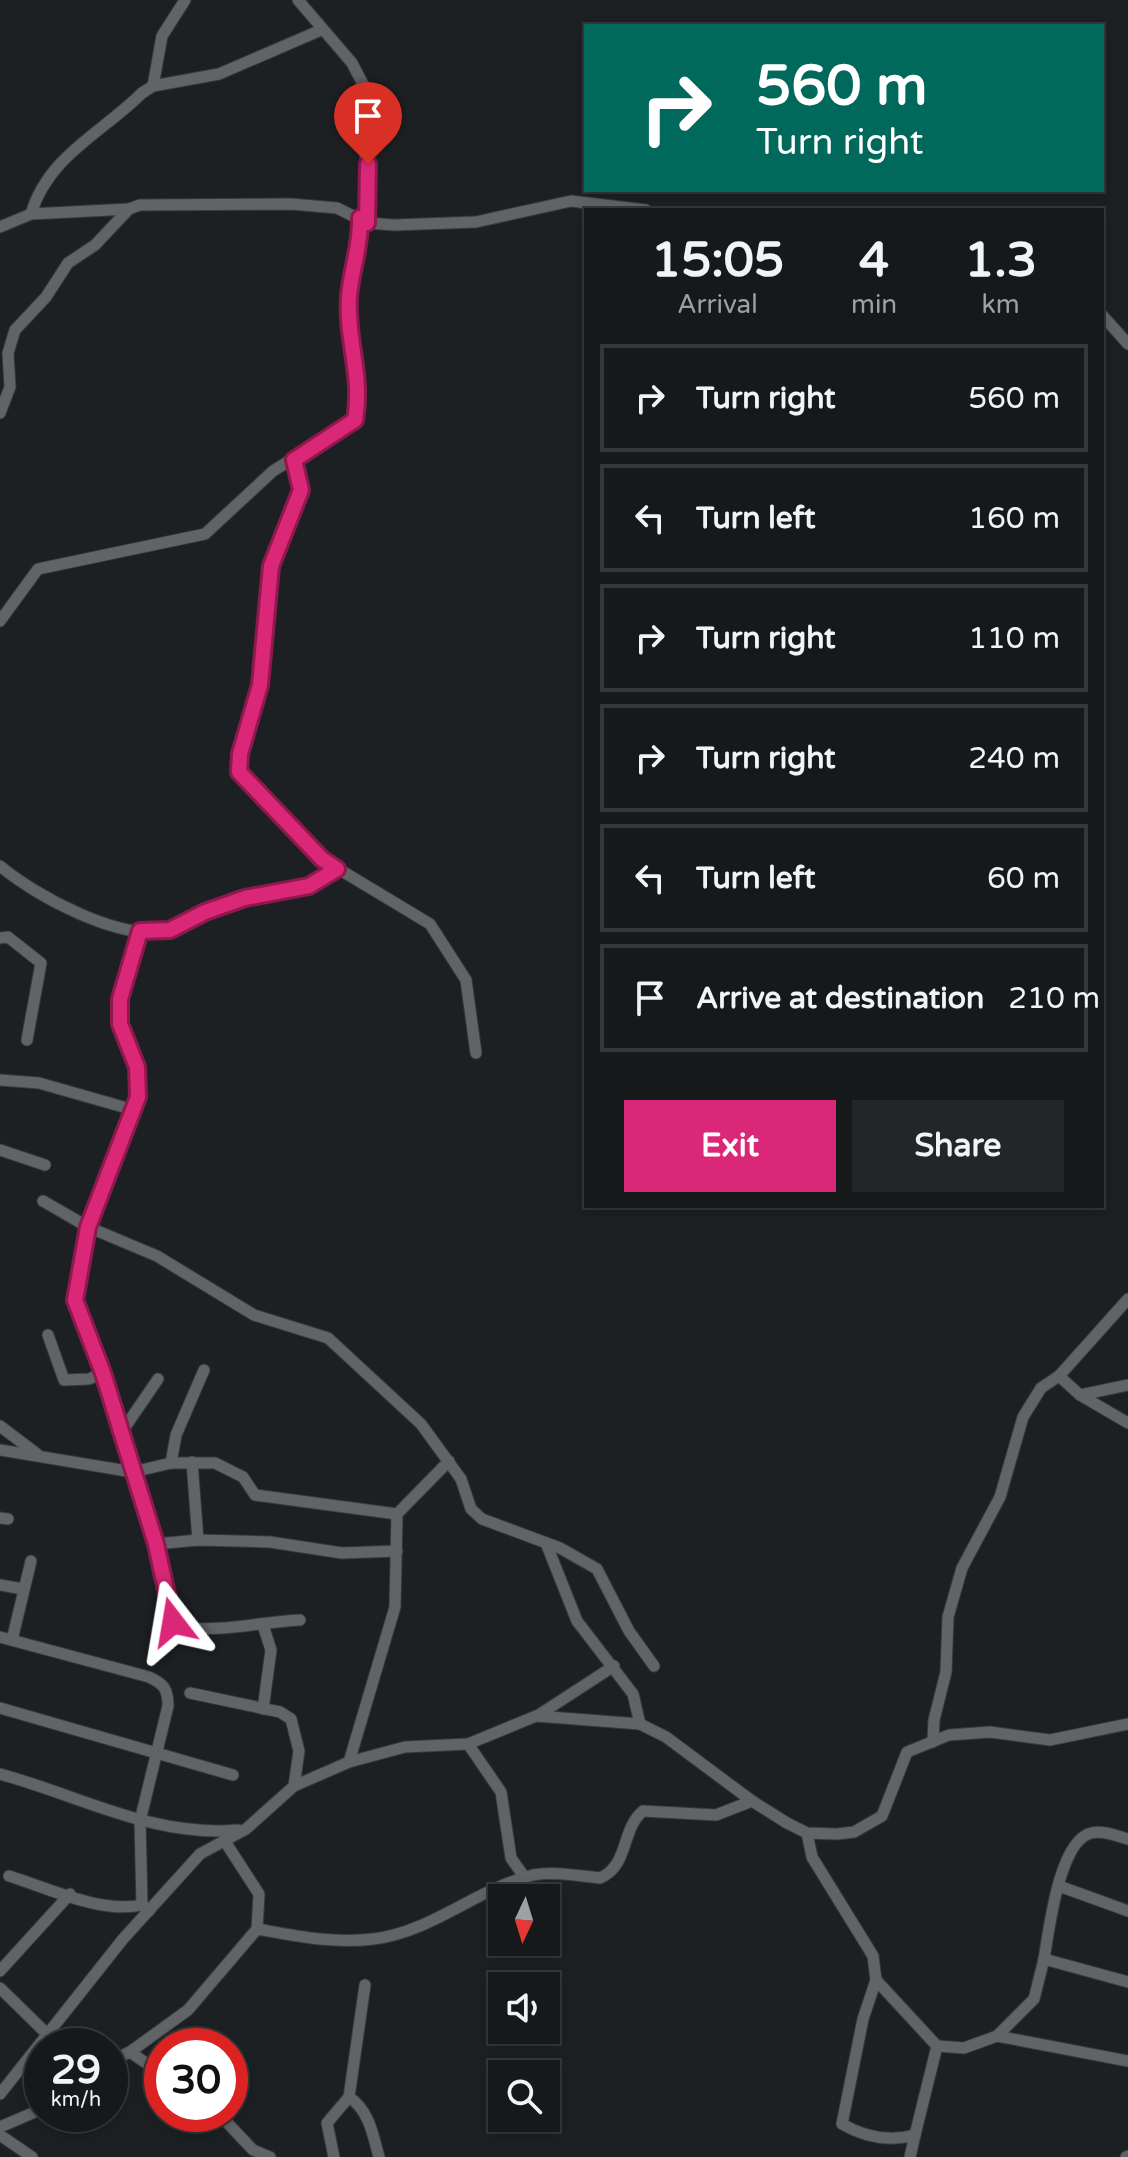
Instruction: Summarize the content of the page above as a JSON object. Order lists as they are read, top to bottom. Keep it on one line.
{"north":"bottom","page":{"turn":["560 m","Turn right"],"eta":["15:05","Arrival","4","min","1.3","km"],"list":[{"name":"Turn right","value":"560 m"},{"name":"Turn left","value":"160 m"},{"name":"Turn right","value":"110 m"},{"name":"Turn right","value":"240 m"},{"name":"Turn left","value":"60 m"},{"name":"Arrive at destination","value":"210 m"}],"buttons":["Exit","Share"],"speed":"29 km/h","limit":"30"}}
